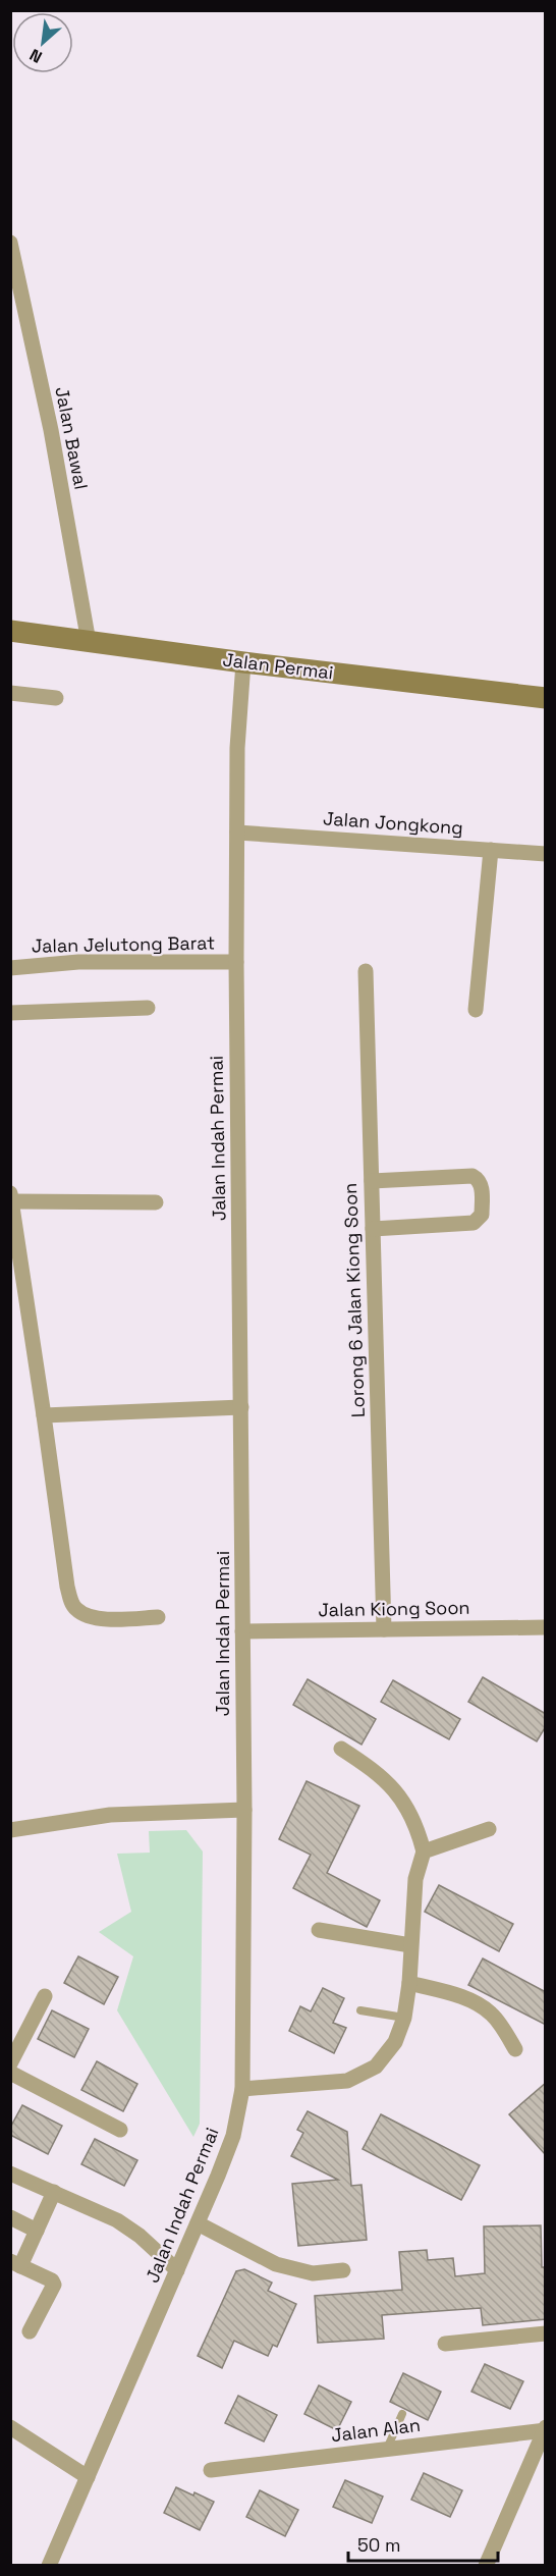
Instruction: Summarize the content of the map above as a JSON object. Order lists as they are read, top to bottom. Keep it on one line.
{"streets":{"street":["Jalan Bawal","Jalan Permai","Jalan Jongkong","Jalan Jelutong Barat","Jalan Indah Permai","Lorong 6 Jalan Kiong Soon","Jalan Kiong Soon","Jalan Alan"]},"crossings":[["Jalan Bawal","Jalan Permai"],["Jalan Permai","Jalan Indah Permai"],["Jalan Jongkong","Jalan Indah Permai"],["Jalan Jelutong Barat","Jalan Indah Permai"],["Jalan Indah Permai","Jalan Kiong Soon"],["Lorong 6 Jalan Kiong Soon","Jalan Kiong Soon"]],"scale_bar":"50 m","north":"bottom left"}
